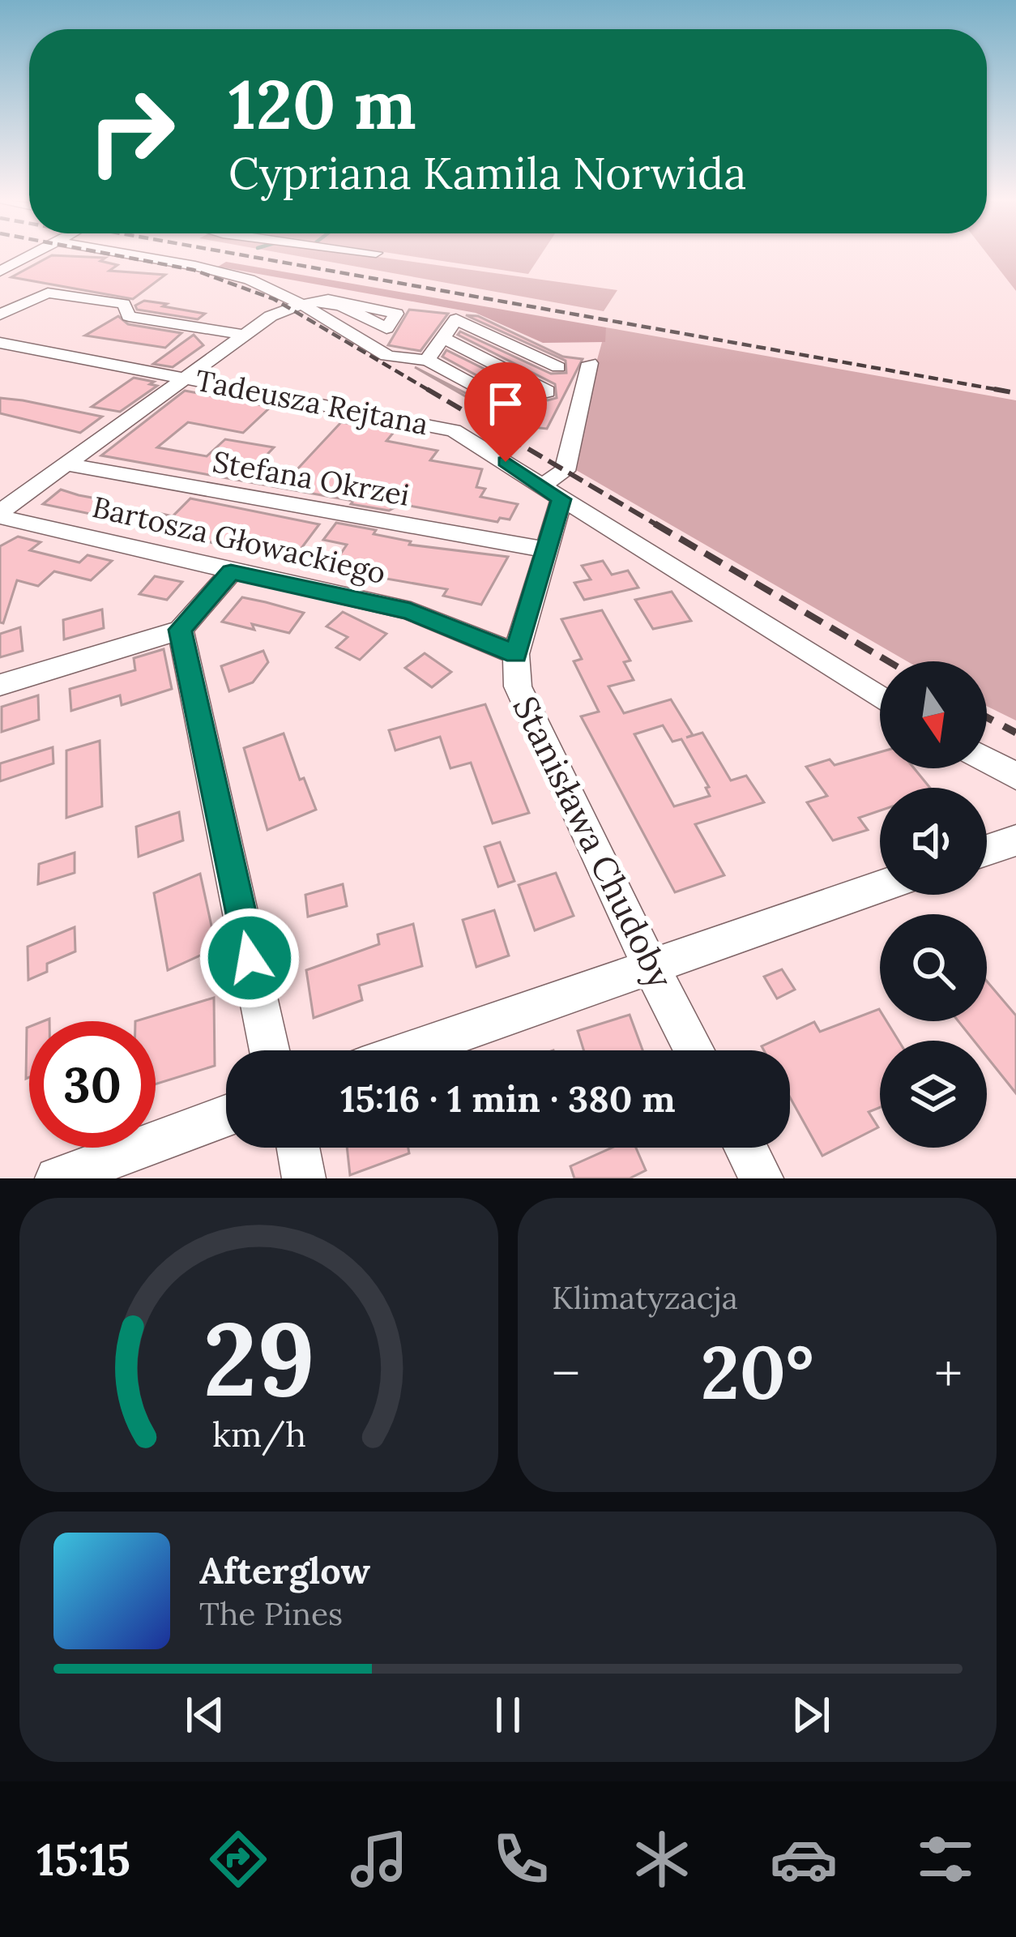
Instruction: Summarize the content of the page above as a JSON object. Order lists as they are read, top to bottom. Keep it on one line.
{"streets":{"street":["Tadeusza Rejtana","Stefana Okrzei","Bartosza Głowackiego","Stanisława Chudoby"]},"crossings":[["Tadeusza Rejtana","Stanisława Chudoby"],["Stefana Okrzei","Stanisława Chudoby"],["Bartosza Głowackiego","Stanisława Chudoby"]],"north":"bottom","page":{"turn":["120 m","Cypriana Kamila Norwida"],"limit":"30","trip":"15:16 · 1 min · 380 m","tile":"Klimatyzacja","heat":["−","20°","+"],"song":["Afterglow","The Pines"],"tabs":"15:15","gauge":["29","km/h"]}}
